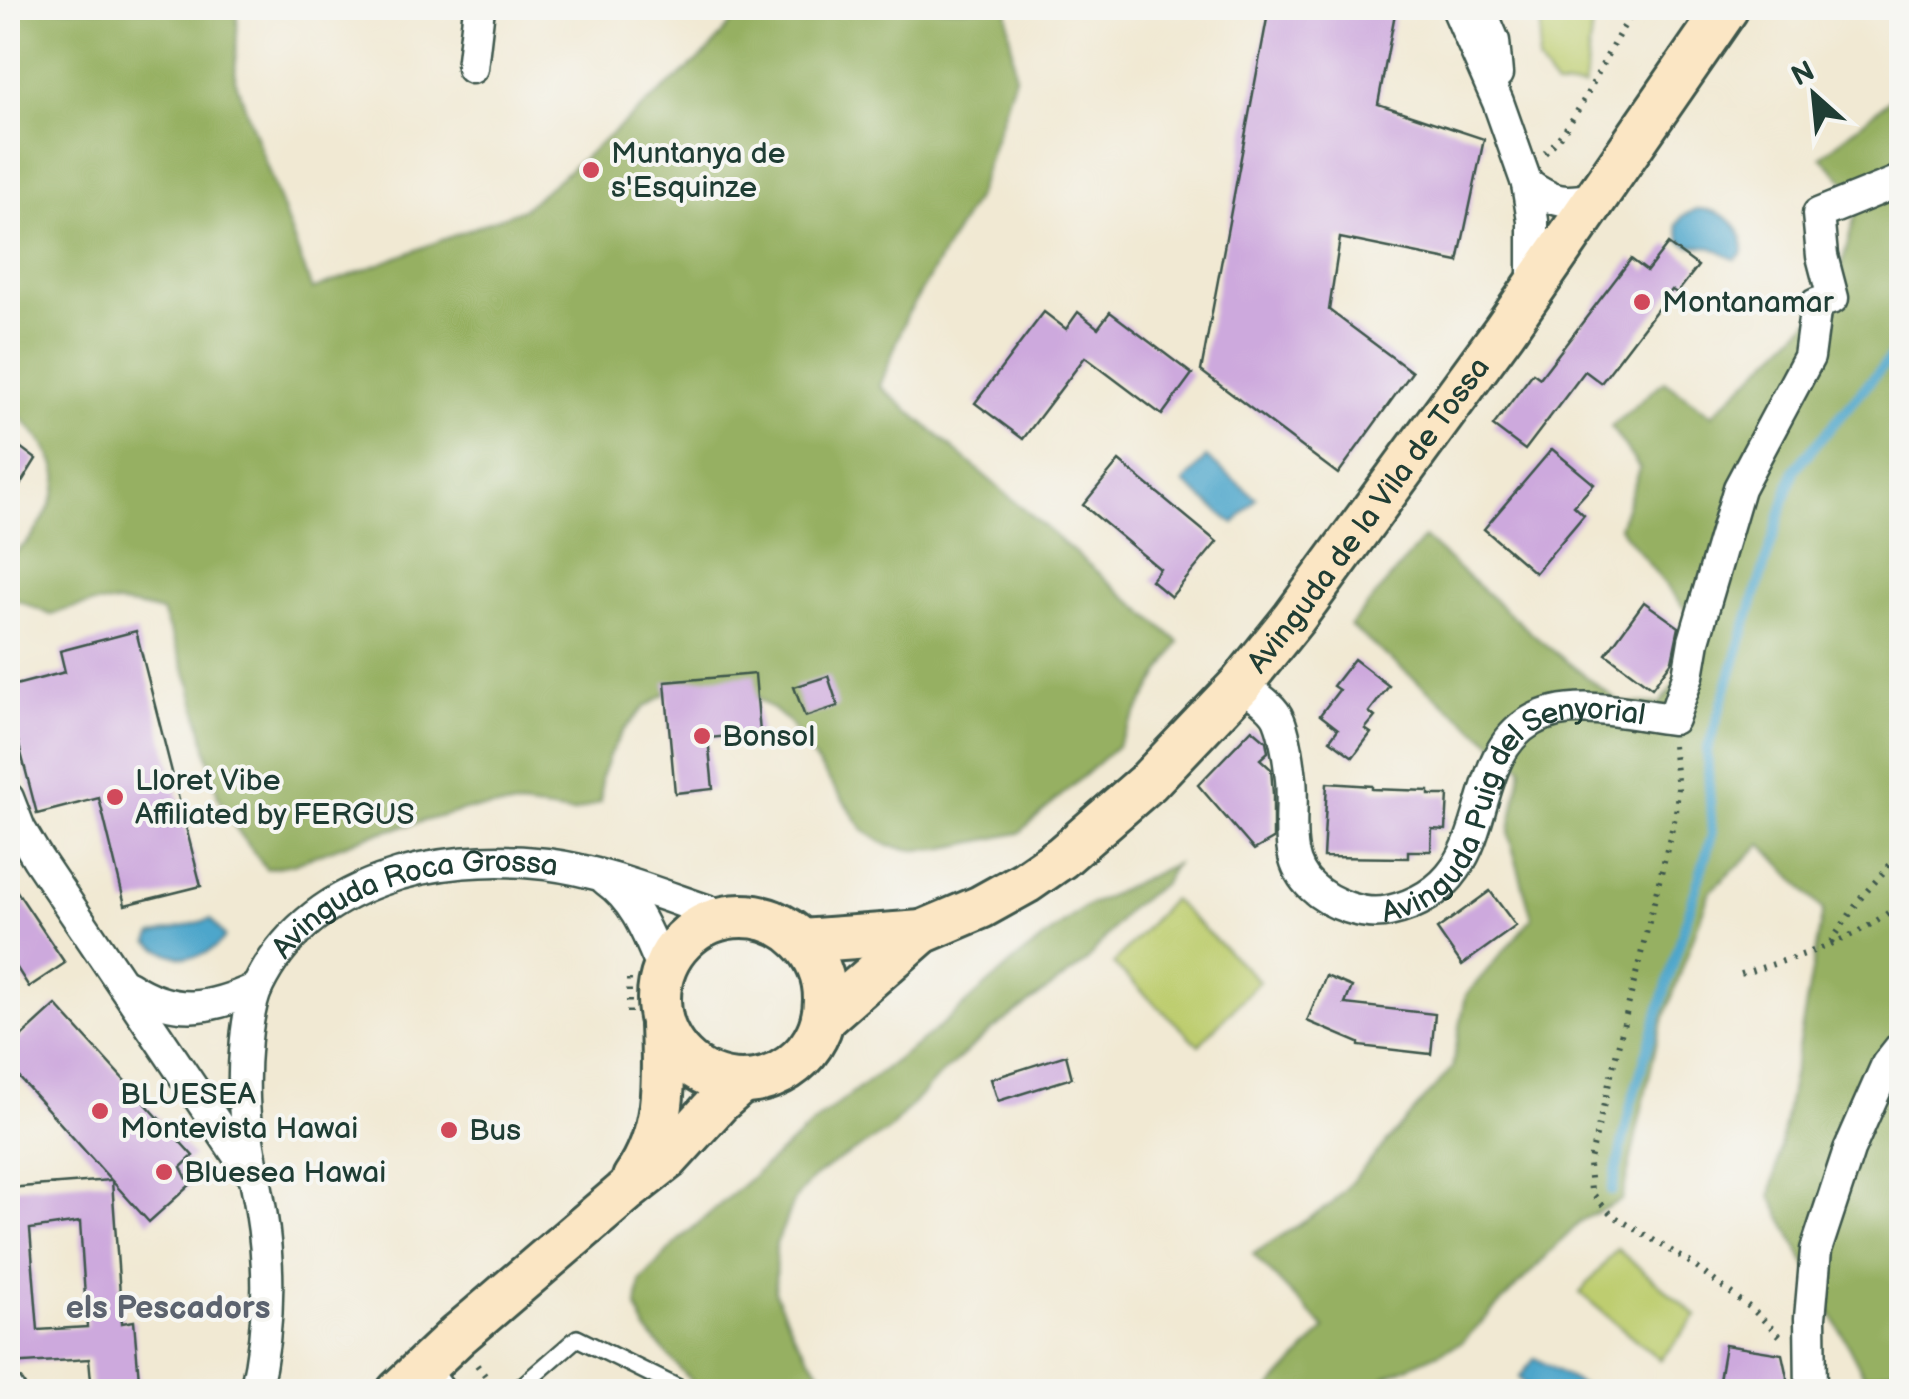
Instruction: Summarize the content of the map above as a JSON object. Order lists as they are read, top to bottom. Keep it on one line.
{"streets":{"main road":["Avinguda de la Vila de Tossa"],"street":["Avinguda Puig del Senyorial","Avinguda Roca Grossa"]},"crossings":[["Avinguda de la Vila de Tossa","Avinguda Puig del Senyorial"],["Avinguda de la Vila de Tossa","Avinguda Roca Grossa"]],"districts":["els Pescadors"],"places":["Muntanya de s'Esquinze","Montanamar","Bonsol","Lloret Vibe Affiliated by FERGUS","BLUESEA Montevista Hawai","Bus","Bluesea Hawai"],"north":"top left"}
